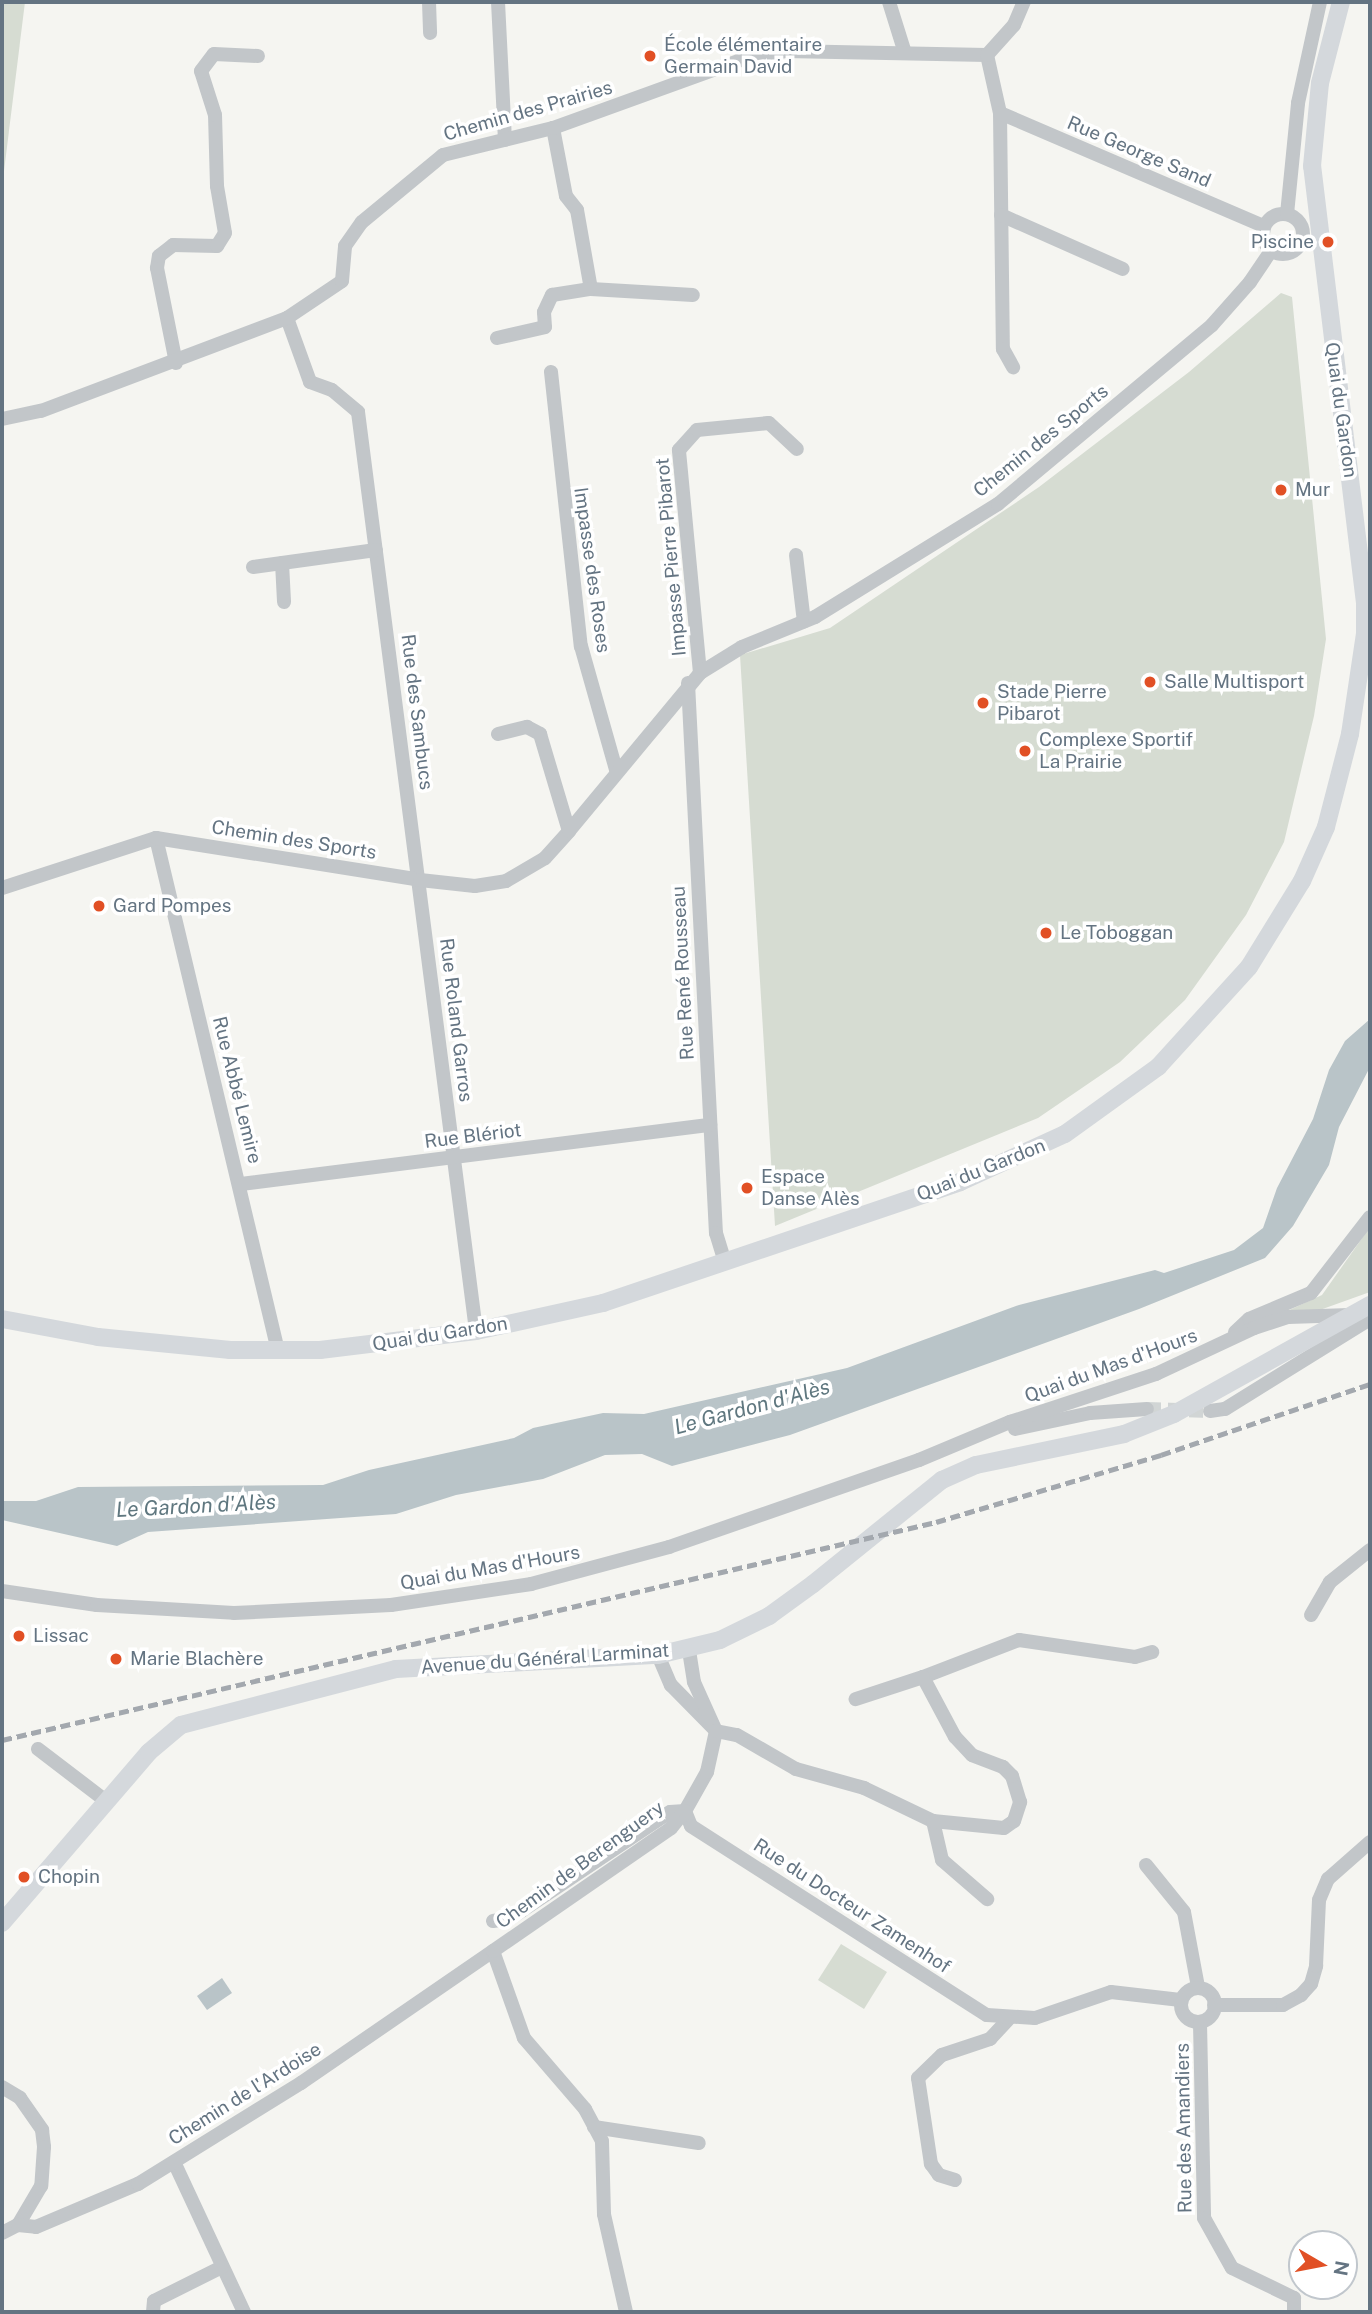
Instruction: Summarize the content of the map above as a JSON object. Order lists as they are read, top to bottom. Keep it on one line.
{"streets":{"main road":["Quai du Gardon","Avenue du Général Larminat"],"street":["Chemin des Prairies","Rue George Sand","Chemin des Sports","Impasse Pierre Pibarot","Impasse des Roses","Rue des Sambucs","Rue René Rousseau","Rue Roland Garros","Rue Abbé Lemire","Rue Blériot","Quai du Mas d'Hours","Chemin de Berenguery","Rue du Docteur Zamenhof","Chemin de l'Ardoise","Rue des Amandiers"]},"crossings":[["Chemin des Prairies","Rue des Sambucs"],["Rue George Sand","Chemin des Sports"],["Quai du Gardon","Rue René Rousseau"],["Quai du Gardon","Rue Roland Garros"],["Quai du Gardon","Rue Abbé Lemire"],["Chemin des Sports","Impasse Pierre Pibarot"],["Chemin des Sports","Impasse des Roses"],["Chemin des Sports","Rue des Sambucs"],["Chemin des Sports","Rue René Rousseau"],["Chemin des Sports","Rue Roland Garros"],["Chemin des Sports","Rue Abbé Lemire"],["Rue des Sambucs","Rue Roland Garros"],["Rue René Rousseau","Rue Blériot"],["Rue Roland Garros","Rue Blériot"],["Rue Abbé Lemire","Rue Blériot"],["Quai du Mas d'Hours","Avenue du Général Larminat"],["Chemin de Berenguery","Rue du Docteur Zamenhof"],["Chemin de Berenguery","Chemin de l'Ardoise"],["Rue du Docteur Zamenhof","Rue des Amandiers"]],"water":["Le Gardon d'Alès"],"places":["École élémentaire Germain David","Piscine","Mur","Salle Multisport","Stade Pierre Pibarot","Complexe Sportif La Prairie","Gard Pompes","Le Toboggan","Espace Danse Alès","Lissac","Marie Blachère","Chopin"],"north":"right"}
